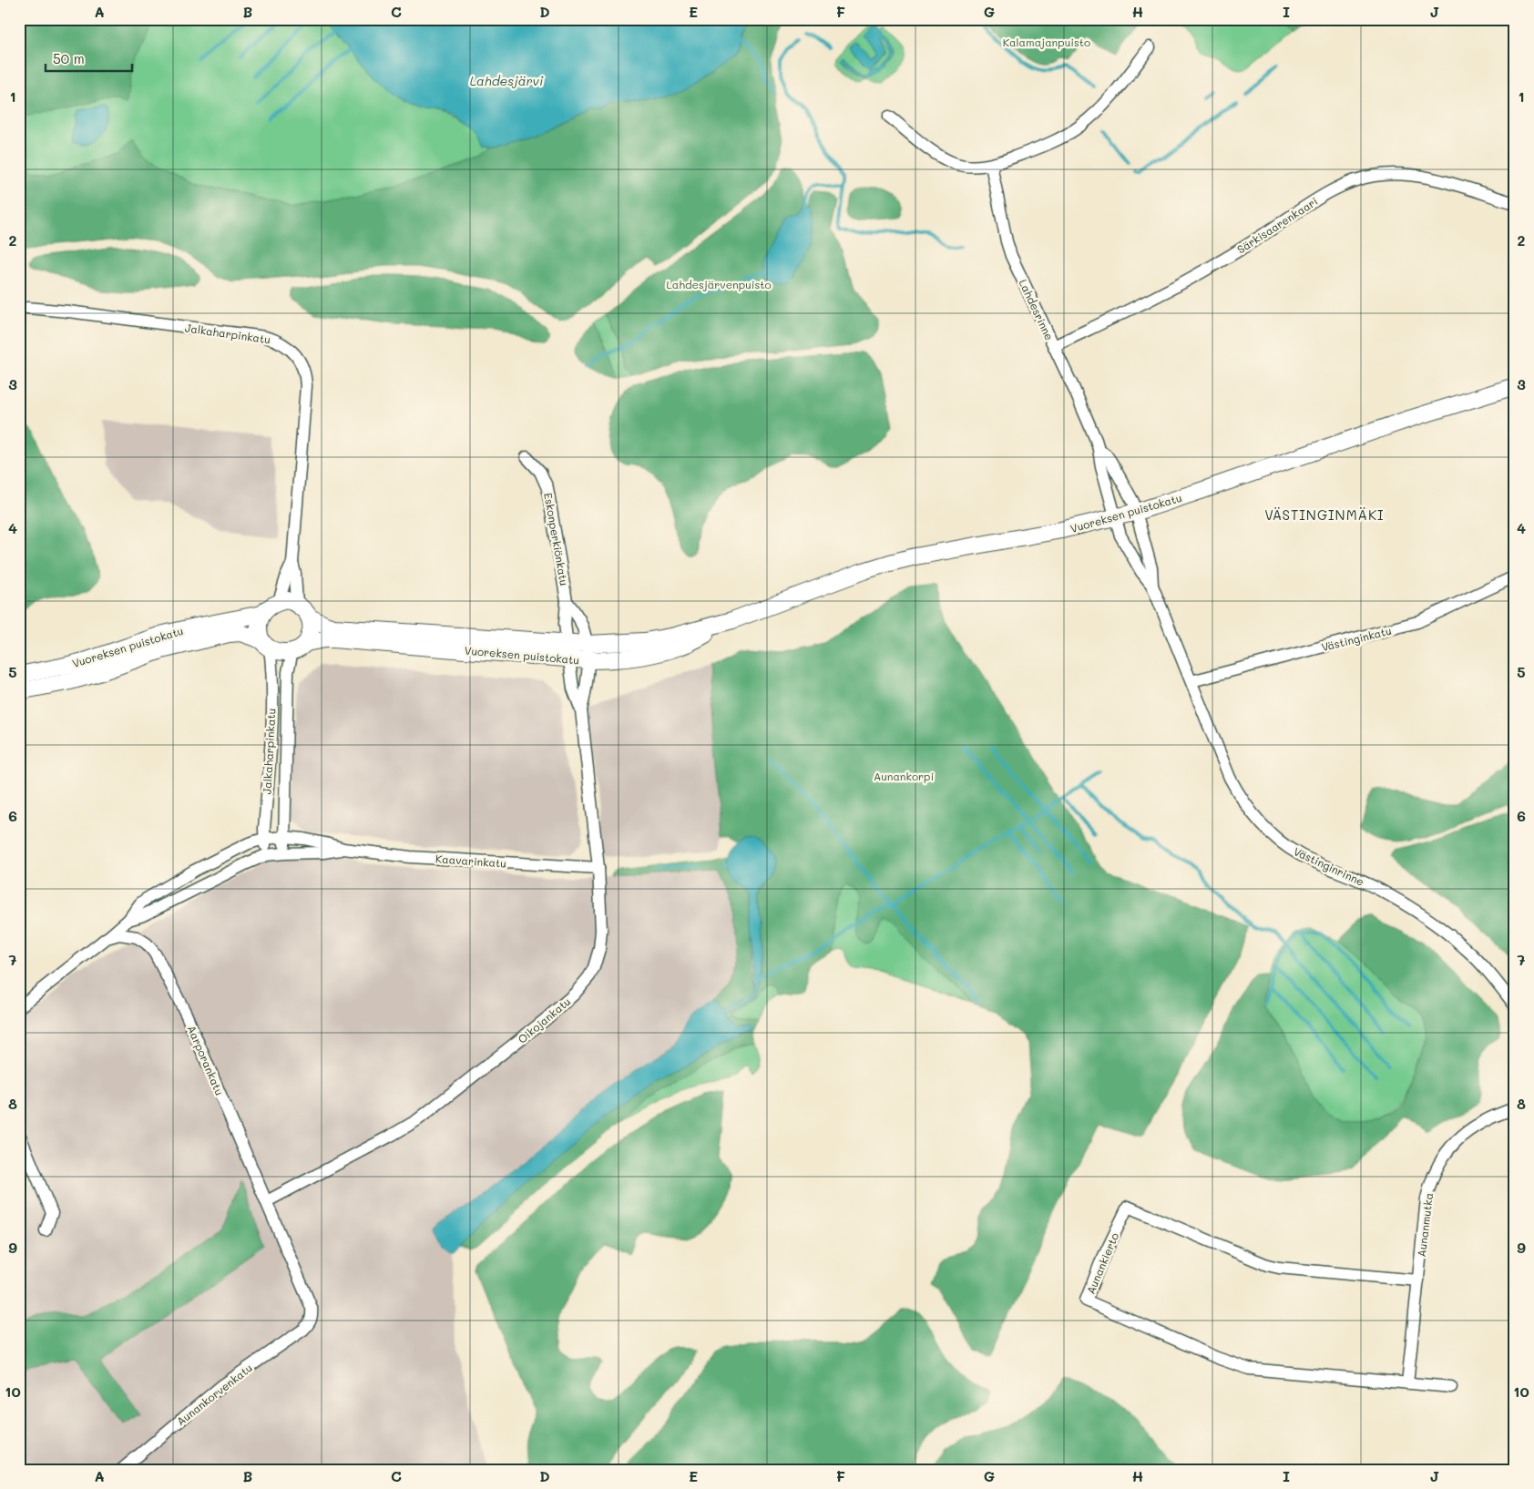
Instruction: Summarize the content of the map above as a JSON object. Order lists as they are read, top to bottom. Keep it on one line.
{"streets":{"main road":["Vuoreksen puistokatu"],"street":["Särkisaarenkaari","Lahdesrinne","Jalkaharpinkatu","Eskonperkiönkatu","Västinginkatu","Kaavarinkatu","Västinginrinne","Oikojankatu","Aarporankatu","Aunanmutka","Aunankierto","Aunankorvenkatu"]},"crossings":[["Särkisaarenkaari","Lahdesrinne"],["Lahdesrinne","Vuoreksen puistokatu"],["Lahdesrinne","Västinginrinne"],["Jalkaharpinkatu","Vuoreksen puistokatu"],["Jalkaharpinkatu","Kaavarinkatu"],["Vuoreksen puistokatu","Eskonperkiönkatu"],["Vuoreksen puistokatu","Västinginrinne"],["Vuoreksen puistokatu","Oikojankatu"],["Eskonperkiönkatu","Oikojankatu"],["Västinginkatu","Västinginrinne"],["Kaavarinkatu","Oikojankatu"],["Kaavarinkatu","Aarporankatu"],["Oikojankatu","Aarporankatu"],["Aarporankatu","Aunankorvenkatu"],["Aunanmutka","Aunankierto"]],"districts":["VÄSTINGINMÄKI"],"water":["Lahdesjärvi"],"parks":["Kalamajanpuisto","Lahdesjärvenpuisto","Aunankorpi"],"scale_bar":"50 m","grid":{"columns":["A","B","C","D","E","F","G","H","I","J"],"rows":["1","2","3","4","5","6","7","8","9","10"]}}
